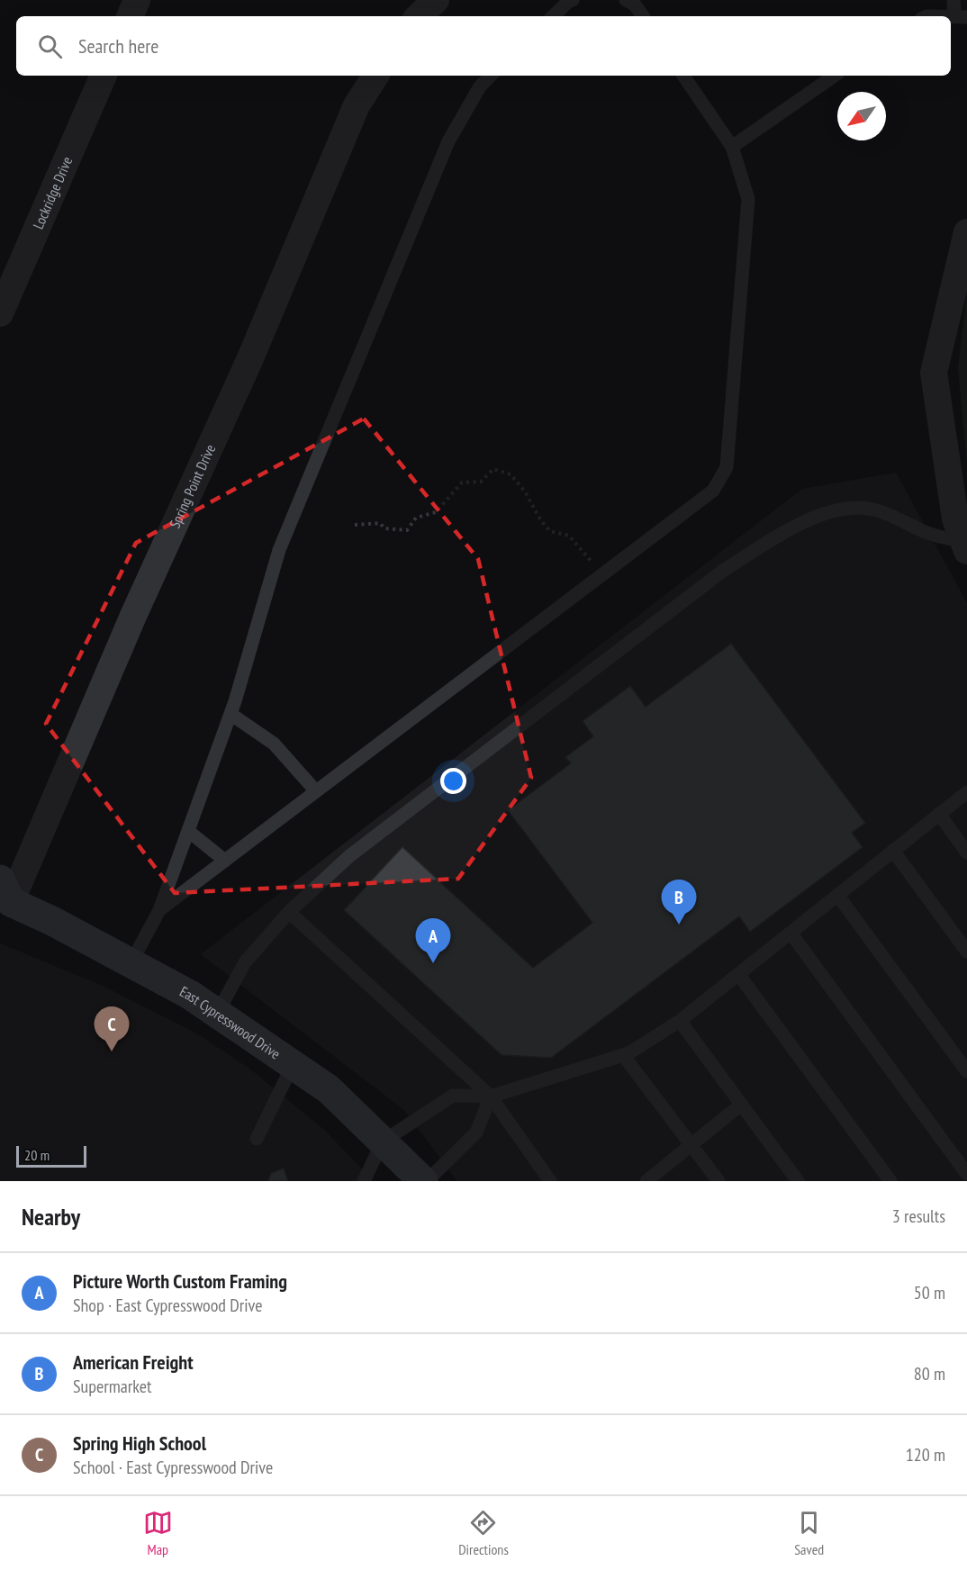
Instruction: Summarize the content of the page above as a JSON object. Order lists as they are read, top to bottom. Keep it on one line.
{"streets":{"main road":["East Cypresswood Drive"],"street":["Lockridge Drive","Spring Point Drive"]},"crossings":[["Spring Point Drive","East Cypresswood Drive"]],"scale_bar":"20 m","north":"bottom left","page":{"search":"Search here","pins":["B","A","C"],"scale":"20 m","heading":["Nearby","3 results"],"list":[{"mark":"A","name":"Picture Worth Custom Framing","note":"Shop · East Cypresswood Drive","value":"50 m"},{"mark":"B","name":"American Freight","note":"Supermarket","value":"80 m"},{"mark":"C","name":"Spring High School","note":"School · East Cypresswood Drive","value":"120 m"}],"nav":["Map","Directions","Saved"]}}
